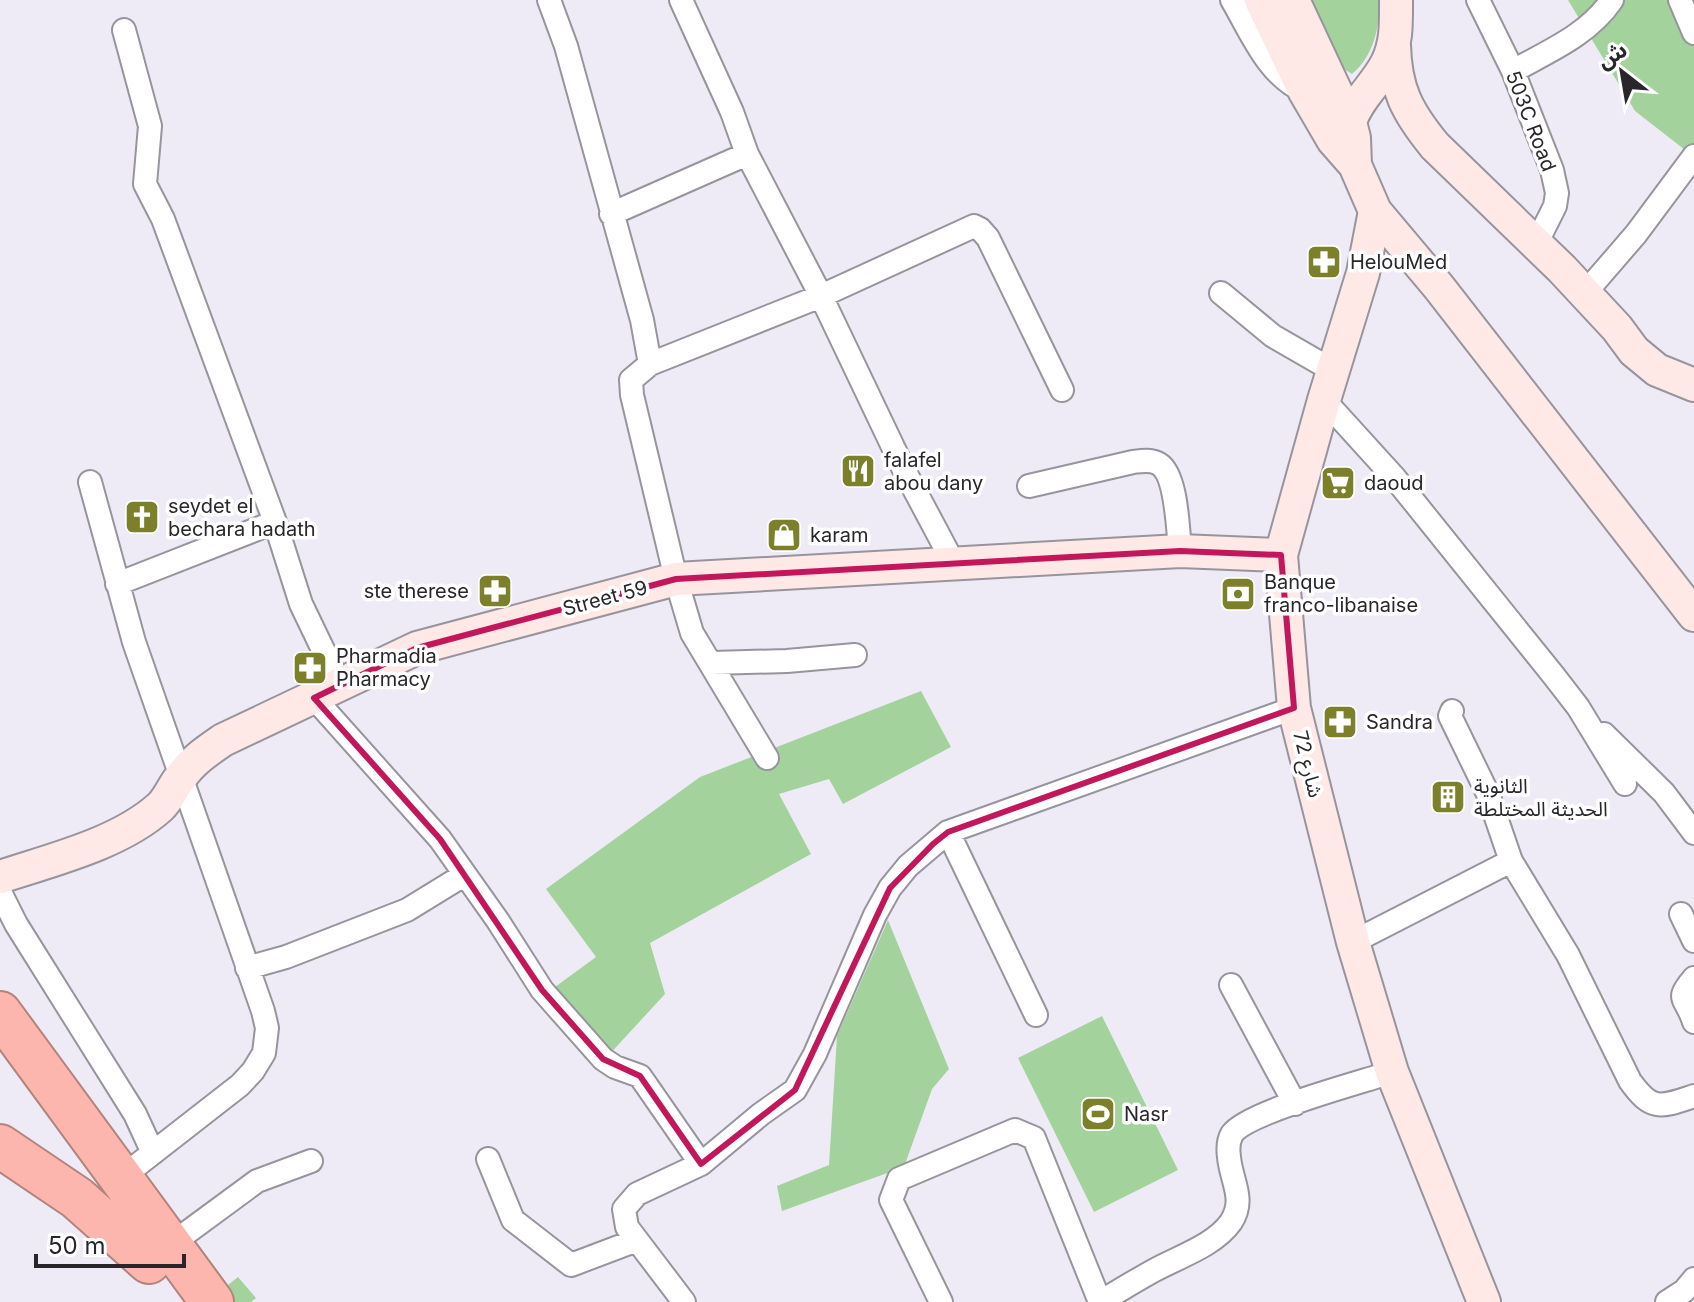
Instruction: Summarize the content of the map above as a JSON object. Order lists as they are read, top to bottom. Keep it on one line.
{"streets":{"street":["503C Road","Street 59","شارع 72"]},"crossings":[["Street 59","شارع 72"]],"places":{"pharmacy":["HelouMed","ste therese","Pharmadia Pharmacy","Sandra"],"restaurant":["falafel abou dany"],"supermarket":["daoud"],"church":["seydet el bechara hadath"],"shop":["karam"],"bank":["Banque franco-libanaise"],"building":["الثانوية الحديثة المختلطة"],"sports":["Nasr"]},"scale_bar":"50 m","north":"top left"}
